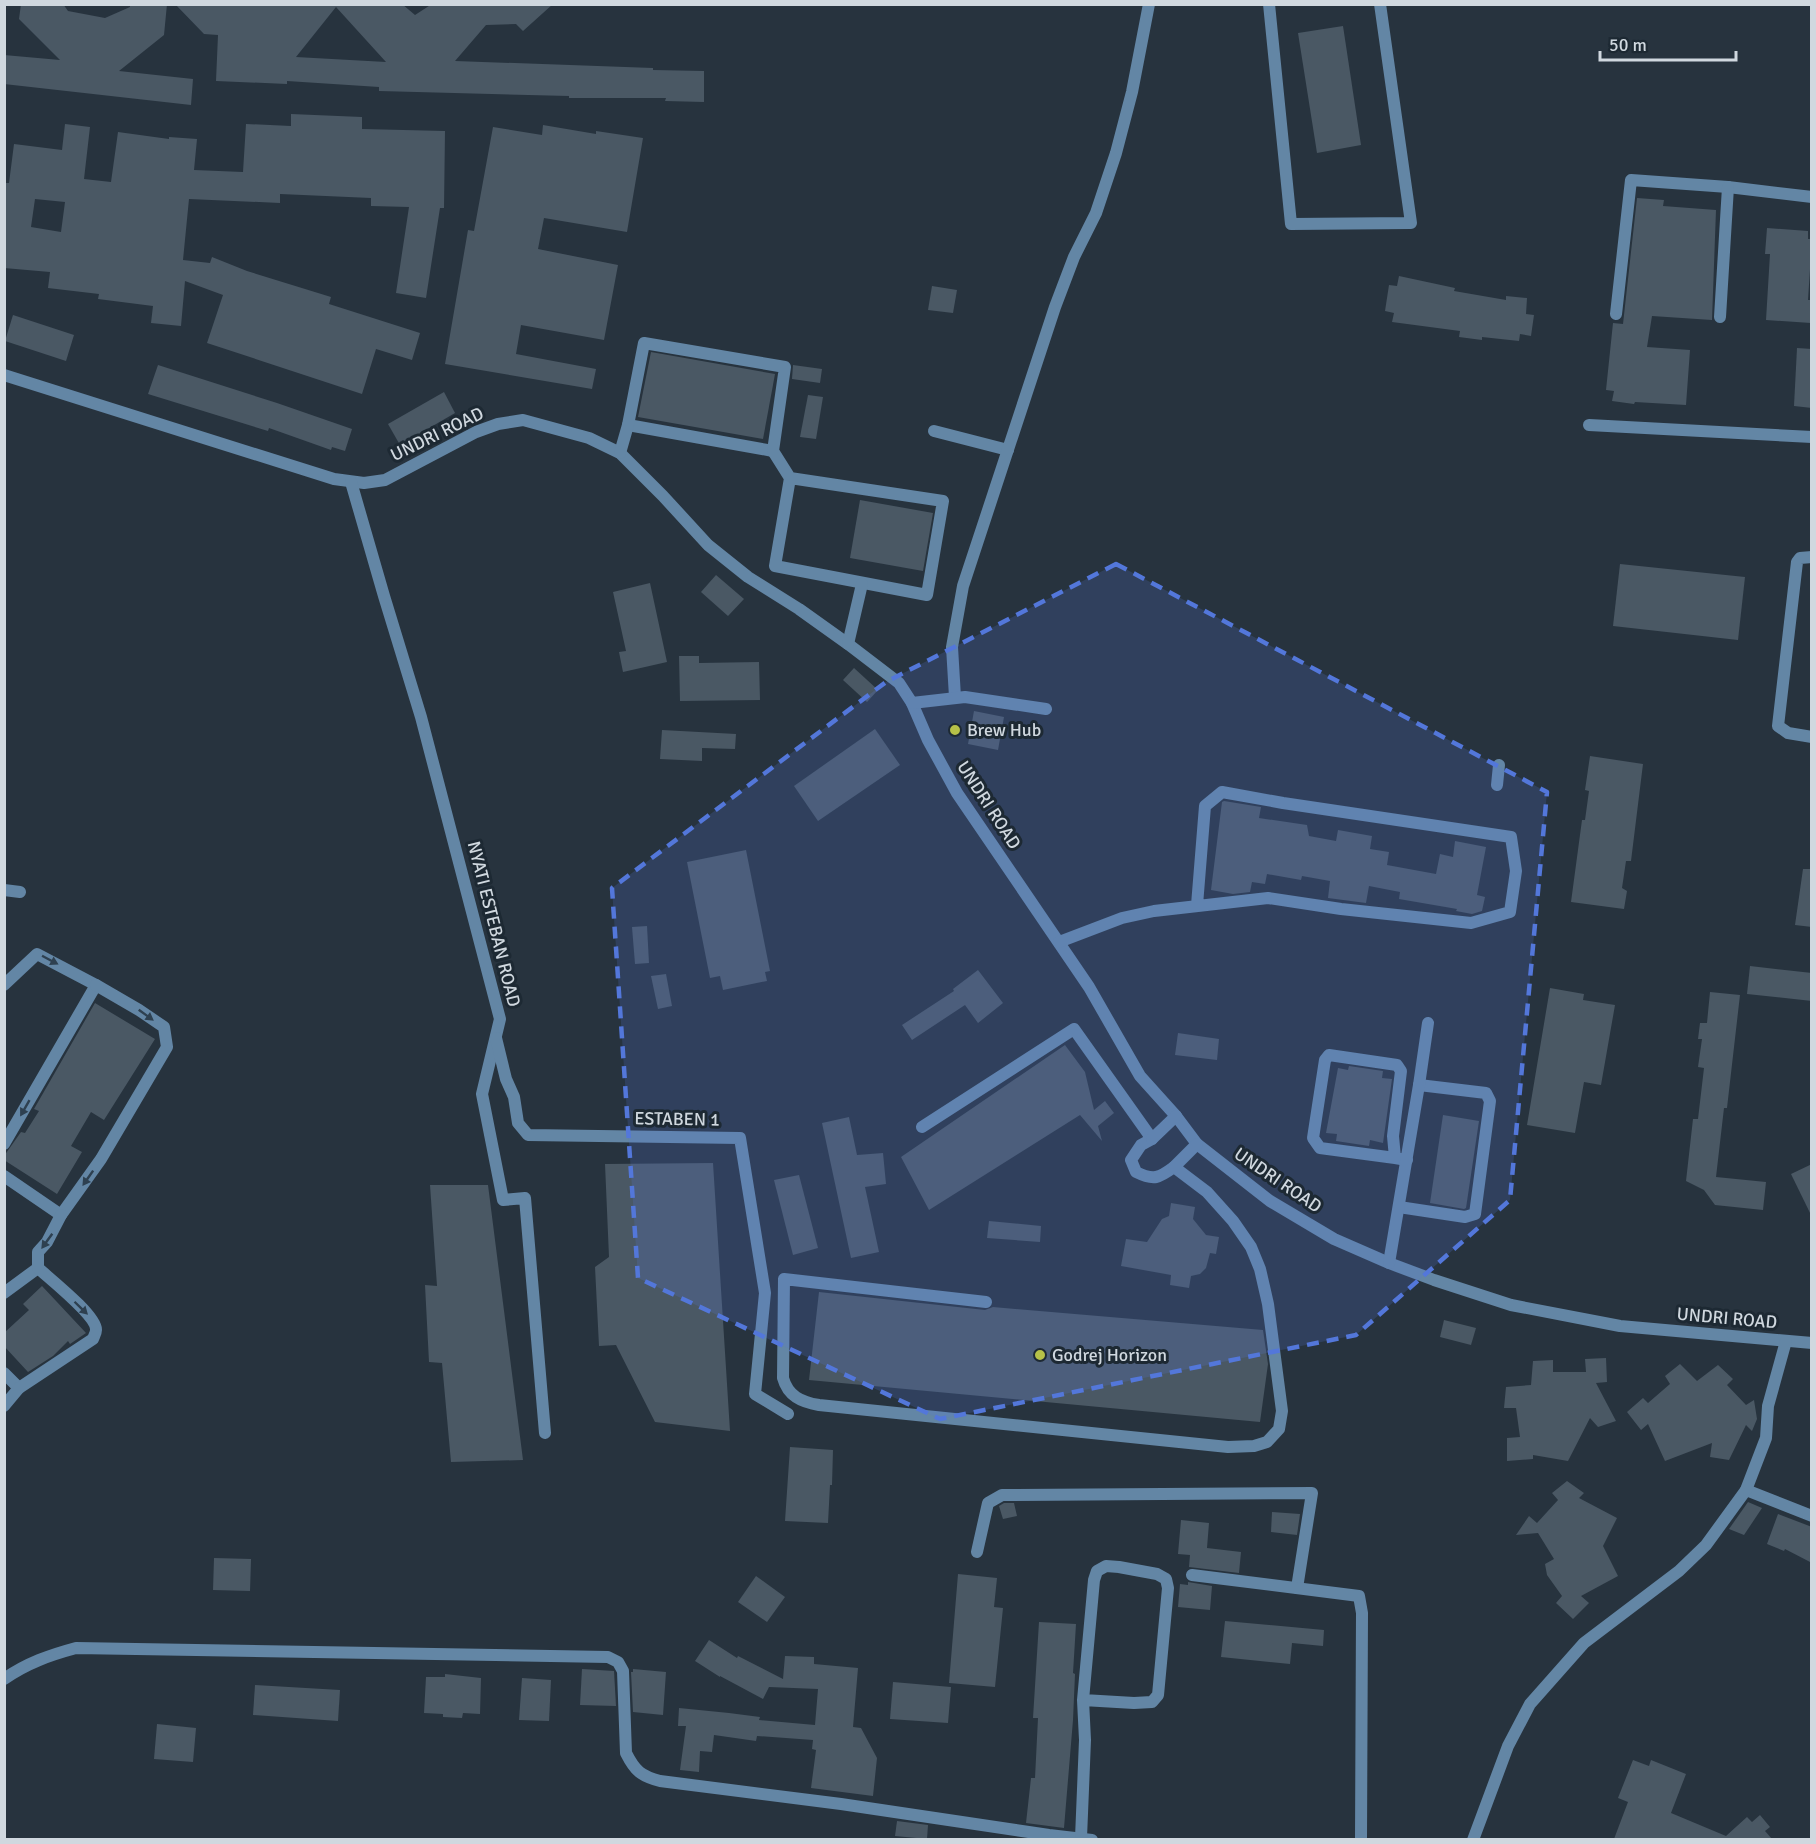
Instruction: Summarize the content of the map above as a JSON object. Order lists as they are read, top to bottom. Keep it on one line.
{"streets":{"street":["UNDRI ROAD","NYATI ESTEBAN ROAD","ESTABEN 1"]},"crossings":[["UNDRI ROAD","NYATI ESTEBAN ROAD"],["NYATI ESTEBAN ROAD","ESTABEN 1"]],"places":["Brew Hub","Godrej Horizon"],"scale_bar":"50 m"}
